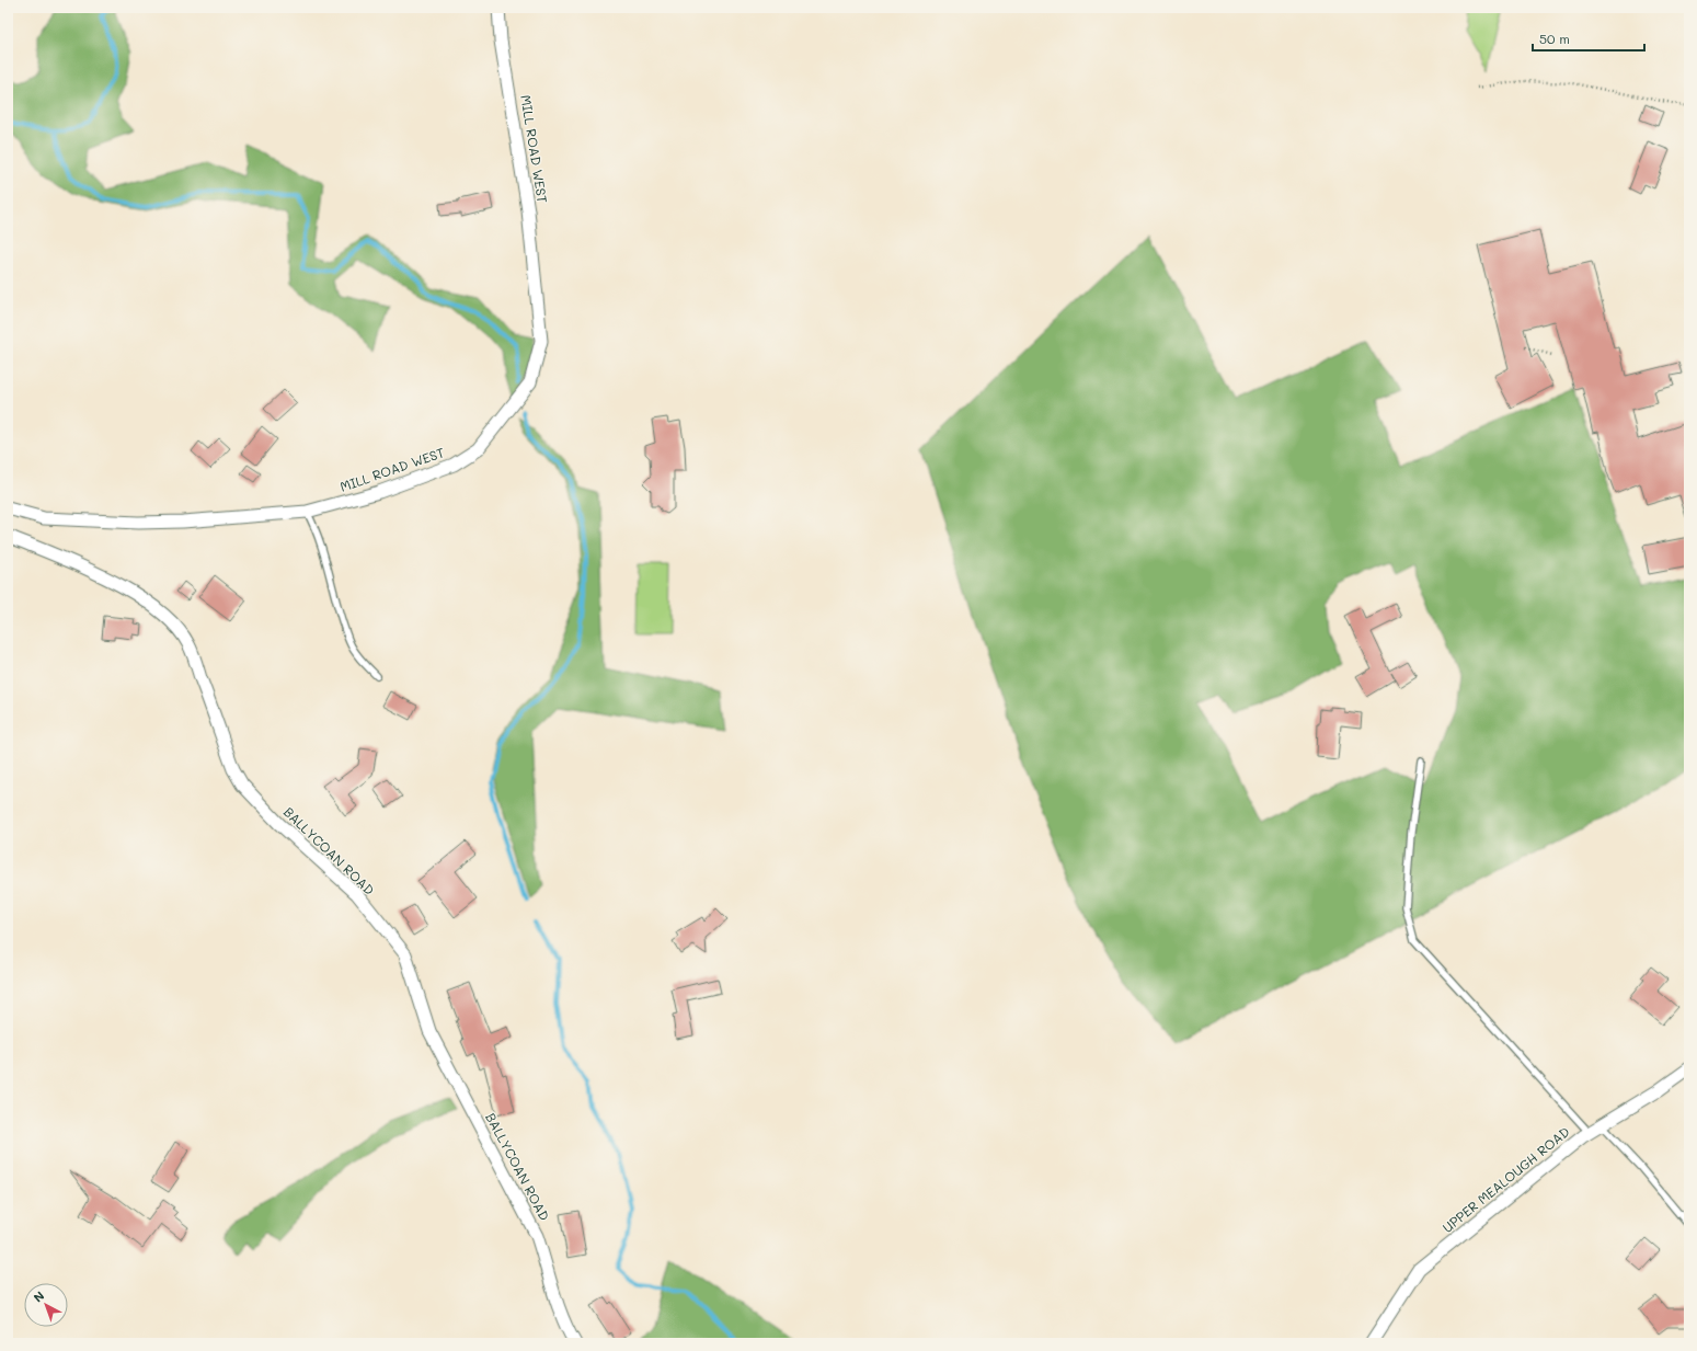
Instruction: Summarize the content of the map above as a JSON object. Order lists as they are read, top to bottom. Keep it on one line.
{"streets":{"street":["MILL ROAD WEST","BALLYCOAN ROAD","UPPER MEALOUGH ROAD"]},"scale_bar":"50 m","north":"top left"}
